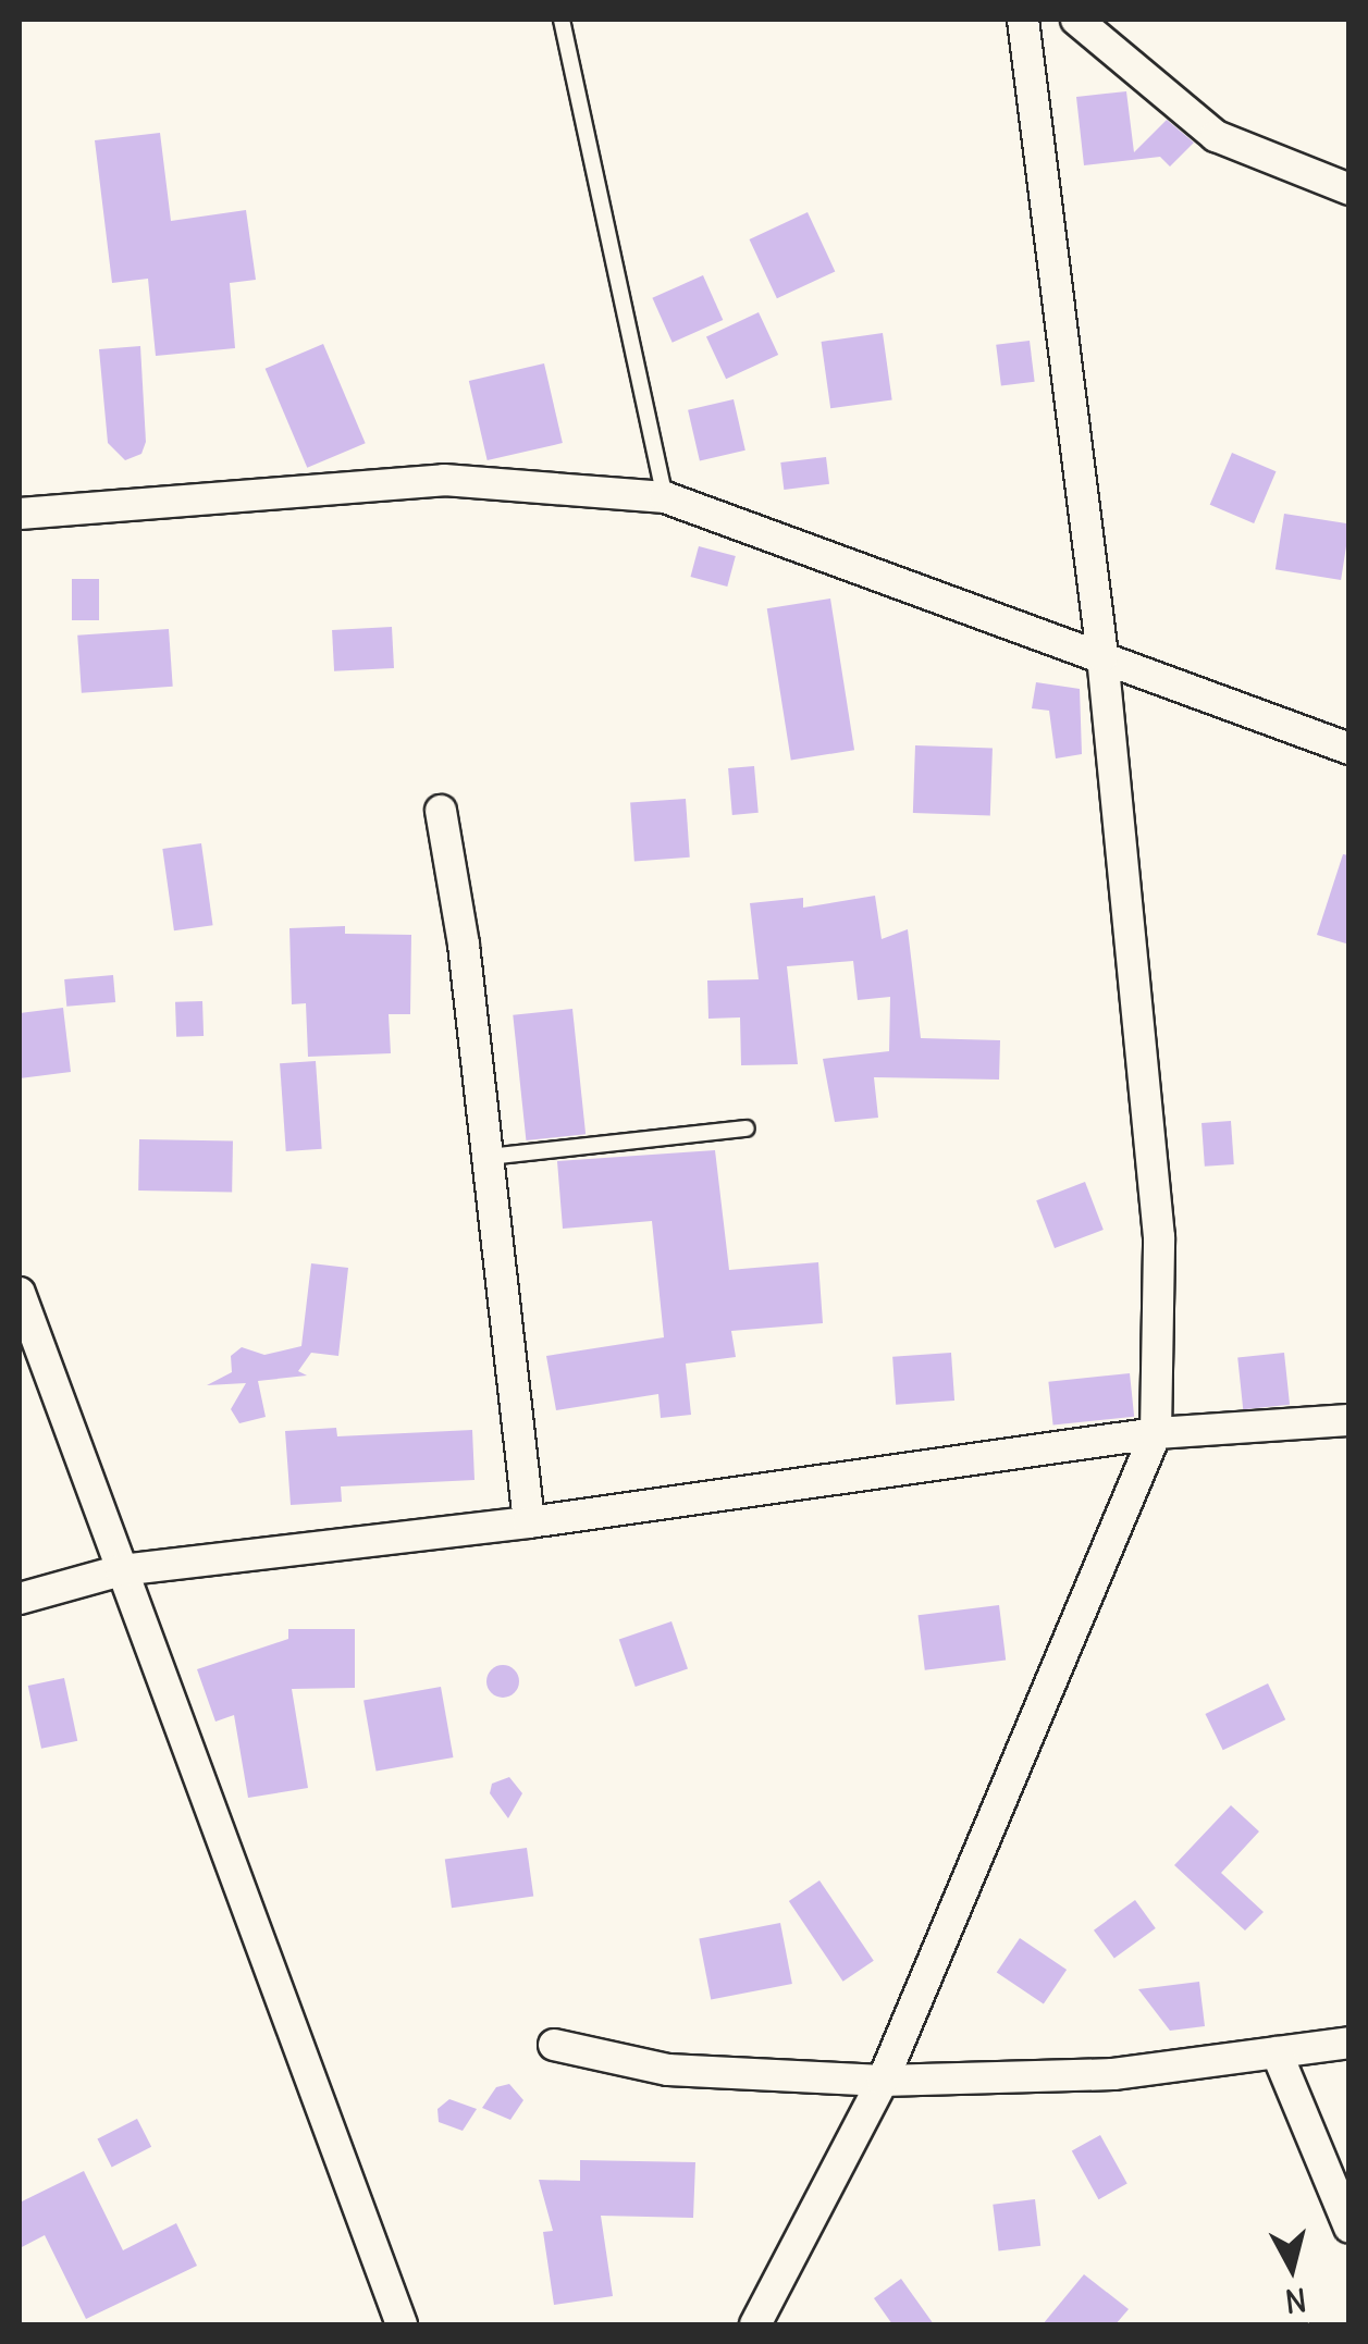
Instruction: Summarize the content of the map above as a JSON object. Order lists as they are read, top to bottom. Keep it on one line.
{"north":"bottom"}
